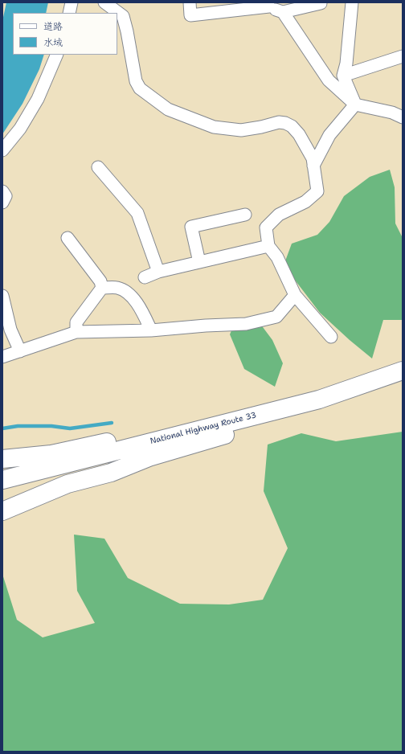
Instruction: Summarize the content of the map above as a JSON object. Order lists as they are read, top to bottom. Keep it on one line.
{"streets":{"highway":["National Highway Route 33"]},"legend":["道路","水域"]}
